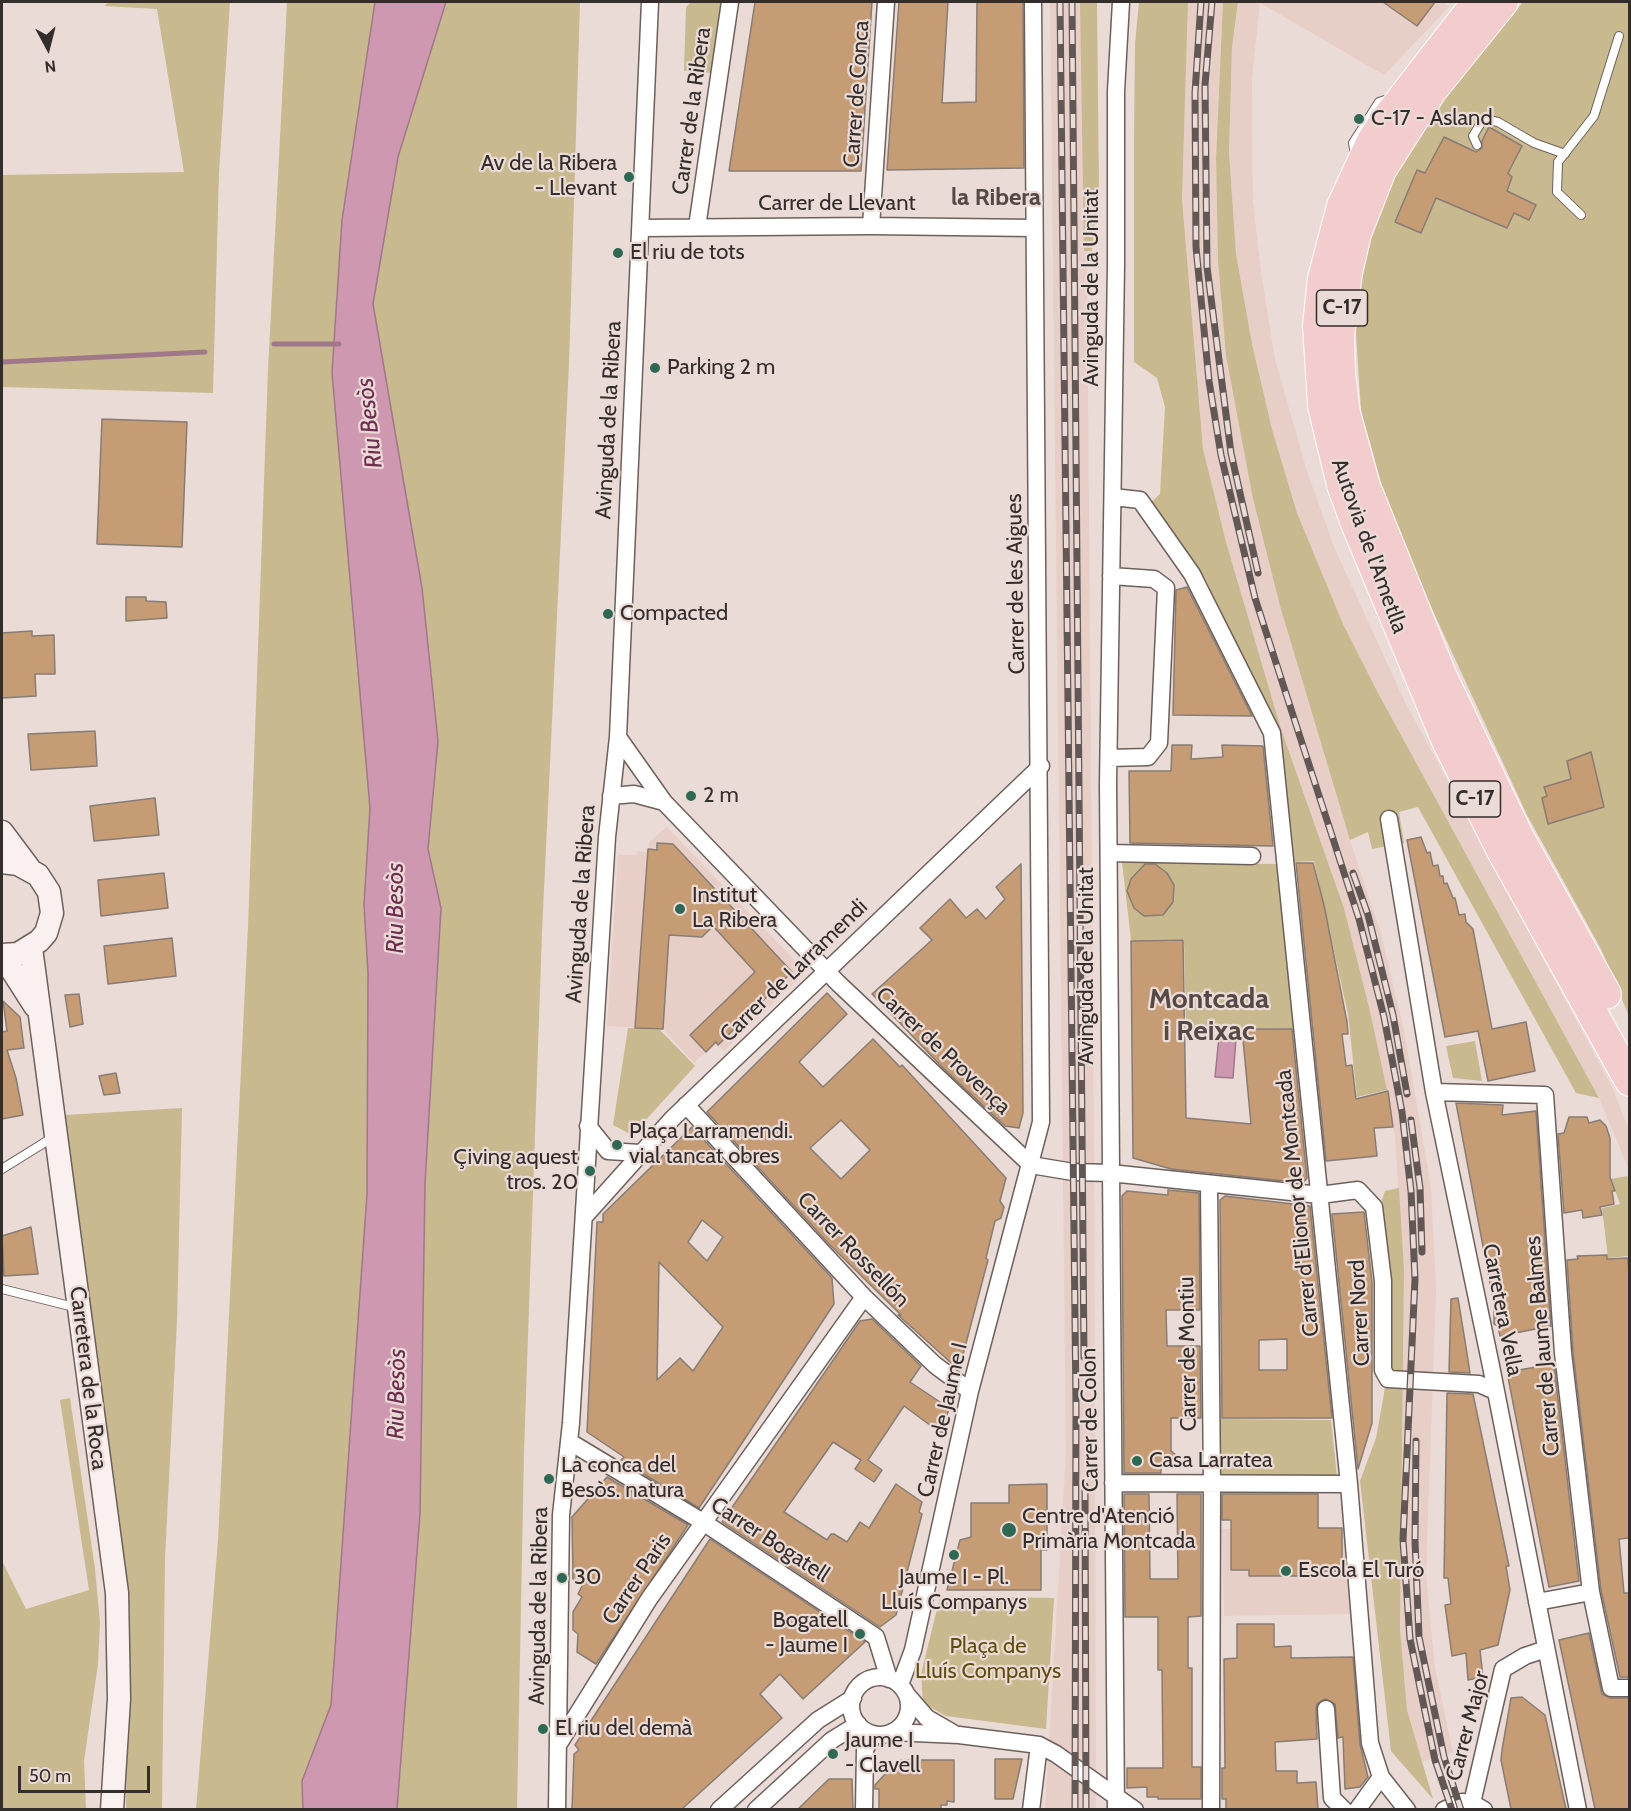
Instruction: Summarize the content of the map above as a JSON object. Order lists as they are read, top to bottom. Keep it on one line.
{"streets":{"highway":["C-17","Autovia de l'Ametlla"],"street":["Carrer de Conca","Carrer de la Ribera","Carrer de Llevant","Avinguda de la Unitat","Avinguda de la Ribera","Carrer de les Aigues","Carrer de Larramendi","Carrer de Provença","Carrer d'Elionor de Montcada","Carrer Rossellón","Carretera Vella","Carrer Nord","Carrer de Jaume Balmes","Carrer de Montiu","Carretera de la Roca","Carrer de Jaume I","Carrer de Colon","Carrer Bogatell","Carrer Paris","Carrer Major"]},"crossings":[["Carrer de Conca","Carrer de Llevant"],["Carrer de la Ribera","Carrer de Llevant"],["Carrer de Llevant","Avinguda de la Ribera"],["Carrer de Llevant","Carrer de les Aigues"],["Avinguda de la Unitat","Carrer d'Elionor de Montcada"],["Avinguda de la Unitat","Carrer de Colon"],["Avinguda de la Ribera","Carrer de Larramendi"],["Avinguda de la Ribera","Carrer de Provença"],["Avinguda de la Ribera","Carrer Bogatell"],["Avinguda de la Ribera","Carrer Paris"],["Carrer de les Aigues","Carrer de Larramendi"],["Carrer de les Aigues","Carrer de Provença"],["Carrer de les Aigues","Carrer de Jaume I"],["Carrer de Larramendi","Carrer de Provença"],["Carrer de Larramendi","Carrer Rossellón"],["Carrer de Provença","Carrer de Jaume I"],["Carrer d'Elionor de Montcada","Carrer Nord"],["Carrer Rossellón","Carrer de Jaume I"],["Carrer Rossellón","Carrer Paris"],["Carretera Vella","Carrer Nord"],["Carretera Vella","Carrer de Jaume Balmes"],["Carretera Vella","Carrer Major"],["Carrer de Jaume I","Carrer Bogatell"],["Carrer Bogatell","Carrer Paris"]],"districts":["la Ribera","Montcada i Reixac"],"water":["Riu Besòs"],"parks":["Plaça de Lluís Companys"],"places":["C-17 - Asland","Av de la Ribera - Llevant","El riu de tots","Parking 2 m","Compacted","2 m","Institut La Ribera","Plaça Larramendi. vial tancat obres","Çiving aquest tros. 20","Casa Larratea","La conca del Besòs. natura","Centre d'Atenció Primària Montcada","Jaume I - Pl. Lluís Companys","Escola El Turó","30","Bogatell - Jaume I","El riu del demà","Jaume I - Clavell"],"scale_bar":"50 m","north":"bottom"}
